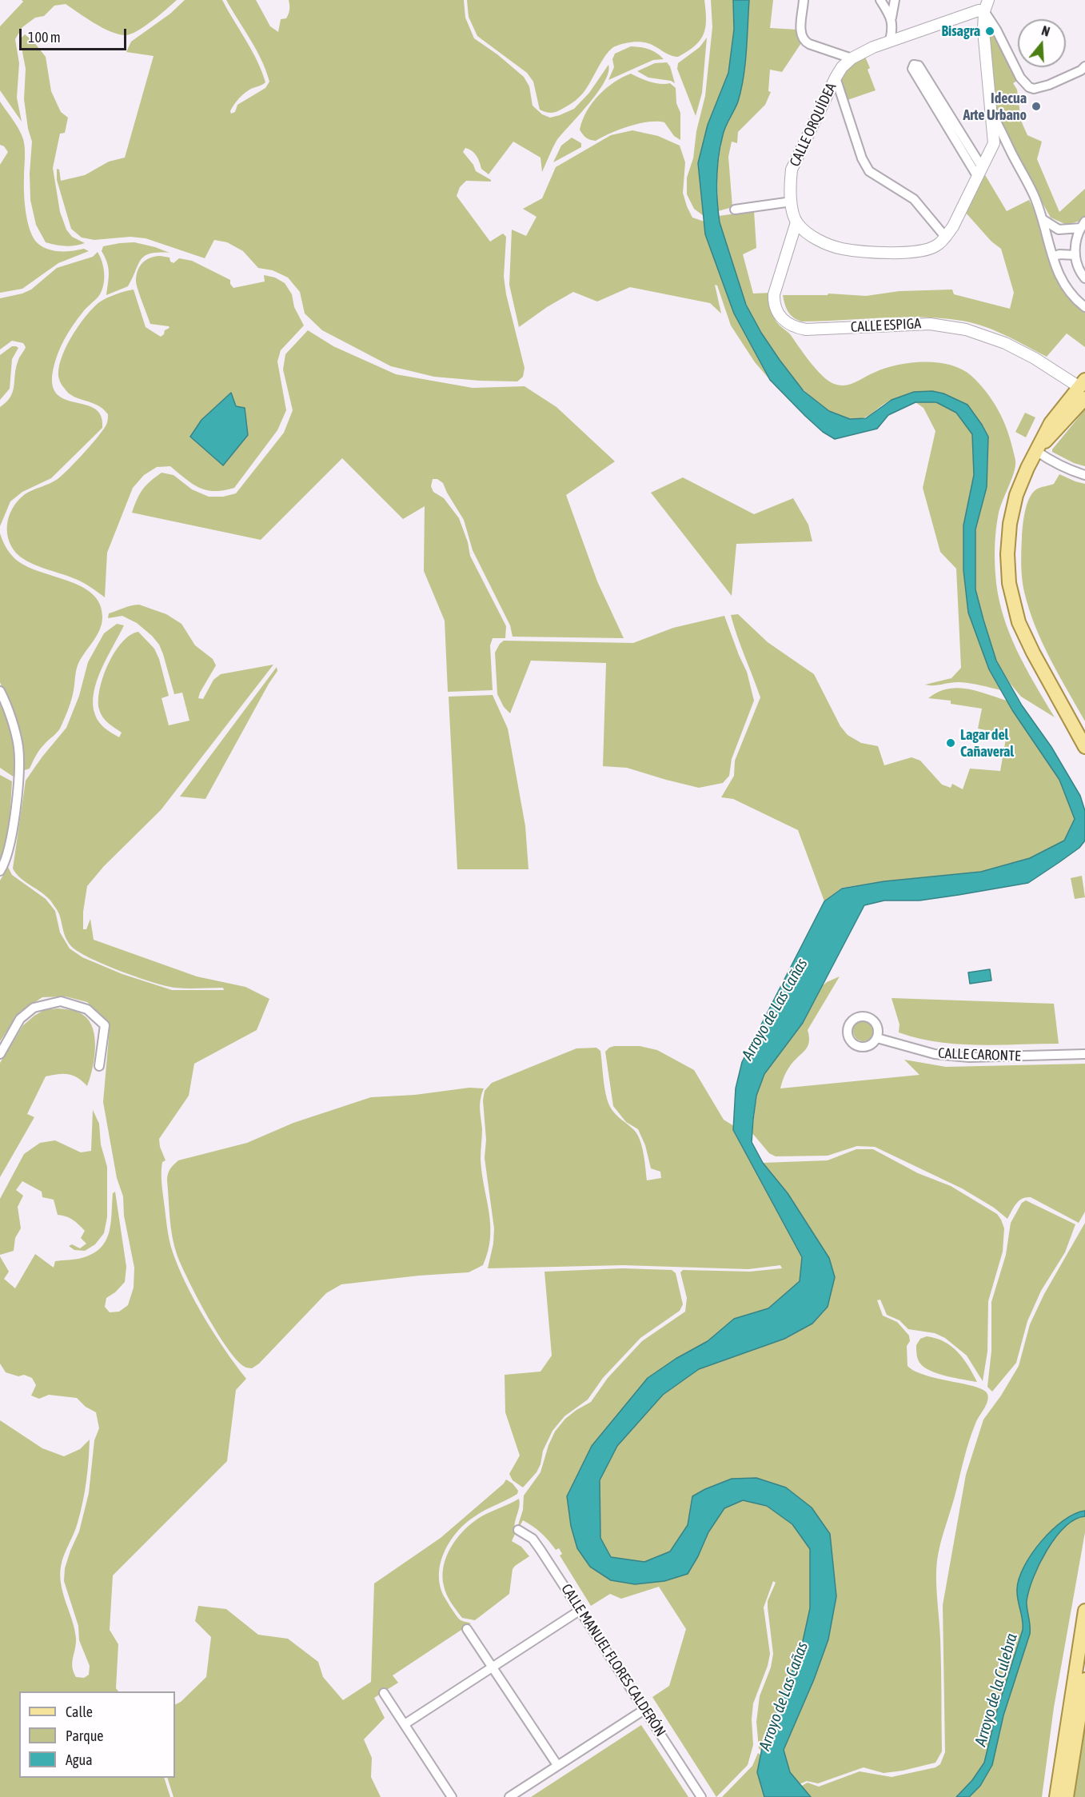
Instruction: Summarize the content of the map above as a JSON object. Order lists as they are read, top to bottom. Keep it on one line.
{"streets":{"street":["CALLE ORQUÍDEA","CALLE ESPIGA","CALLE CARONTE","CALLE MANUEL FLORES CALDERÓN"]},"crossings":[["CALLE ORQUÍDEA","CALLE ESPIGA"]],"water":["Arroyo de Las Cañas","Arroyo de la Culebra"],"places":["Bisagra","Idecua Arte Urbano","Lagar del Cañaveral"],"legend":["Calle","Parque","Agua"],"scale_bar":"100 m","north":"top"}
